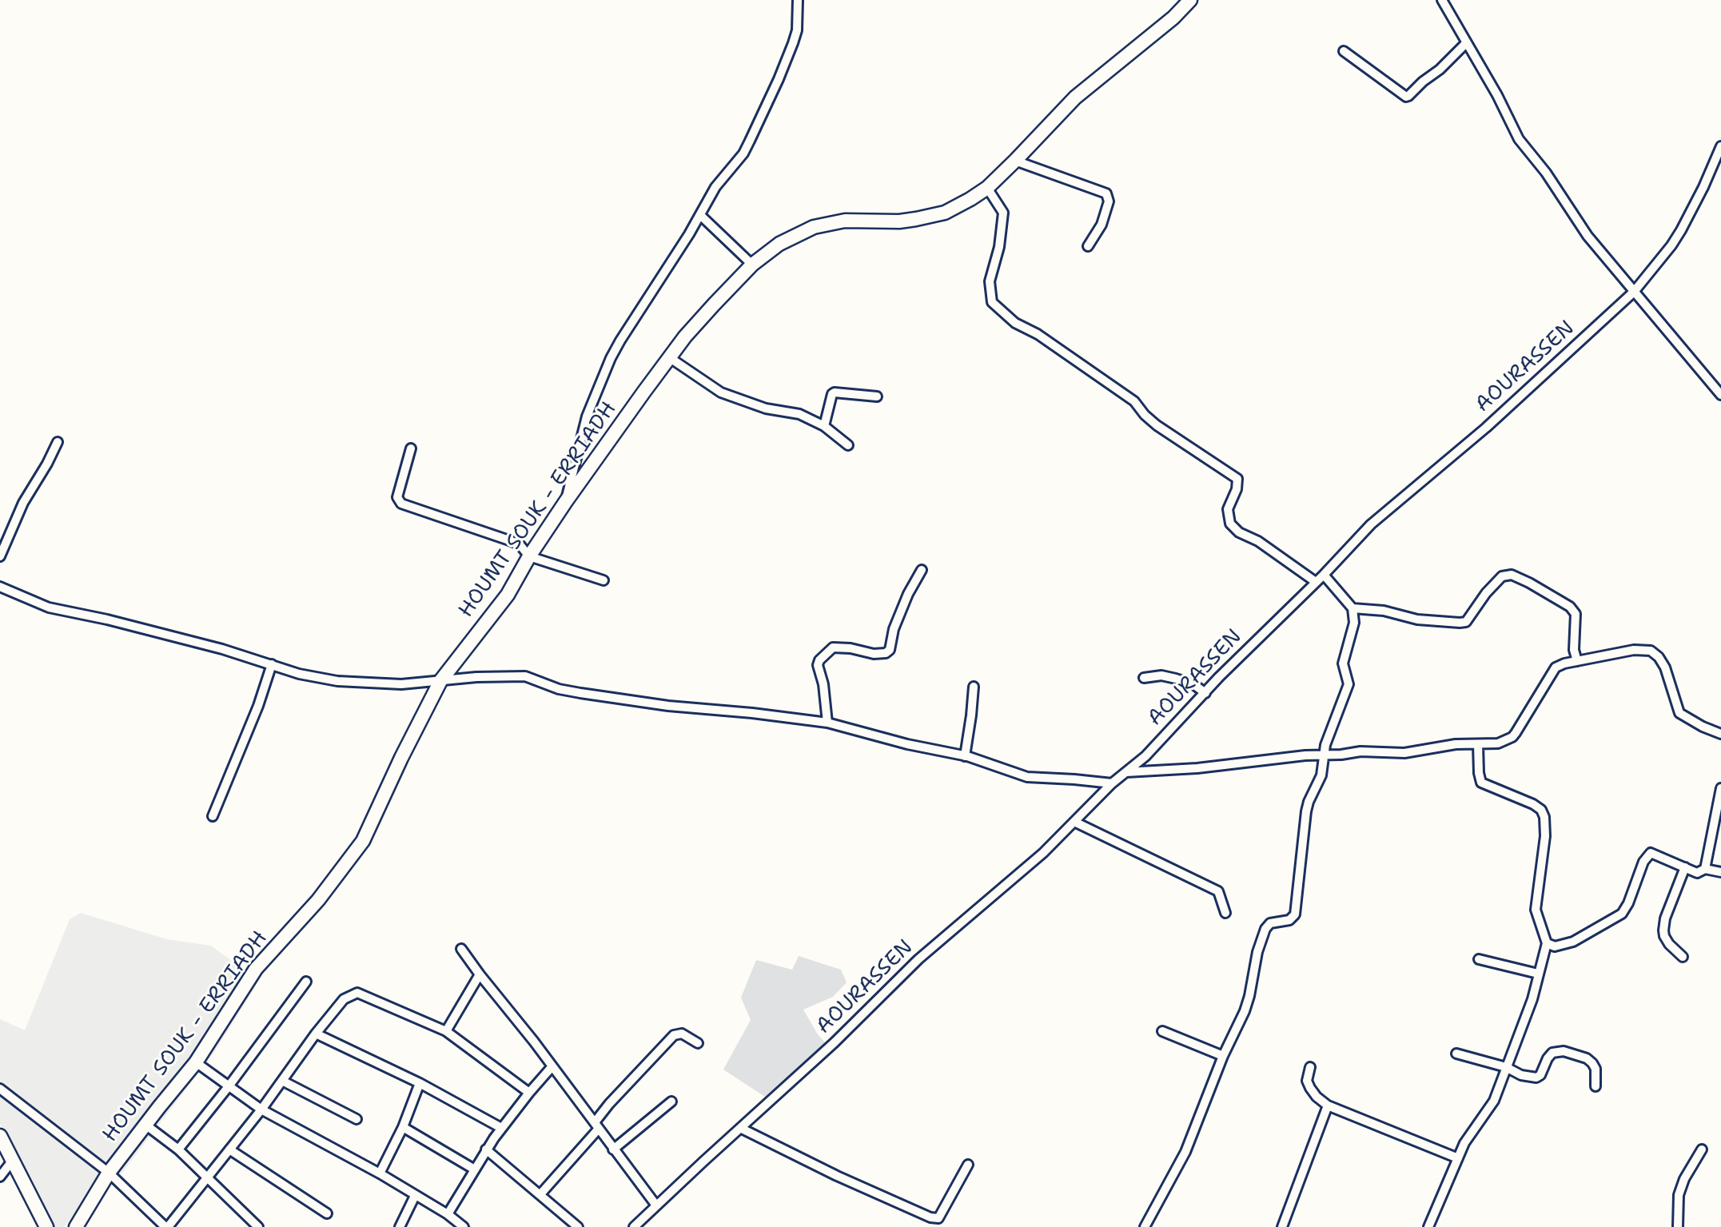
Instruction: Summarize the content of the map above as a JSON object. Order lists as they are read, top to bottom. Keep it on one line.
{"streets":{"street":["AOURASSEN","HOUMT SOUK - ERRIADH"]}}
